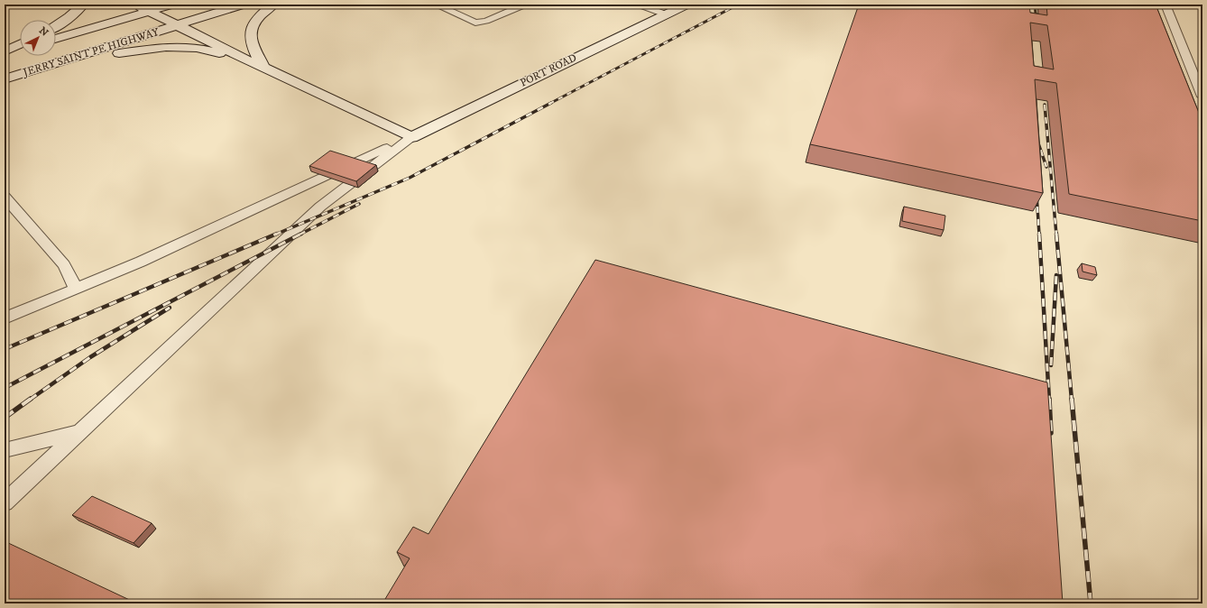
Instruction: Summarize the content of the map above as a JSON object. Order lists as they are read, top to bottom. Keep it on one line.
{"streets":{"main road":["JERRY SAINT PE HIGHWAY","PORT ROAD"]},"north":"top right"}
